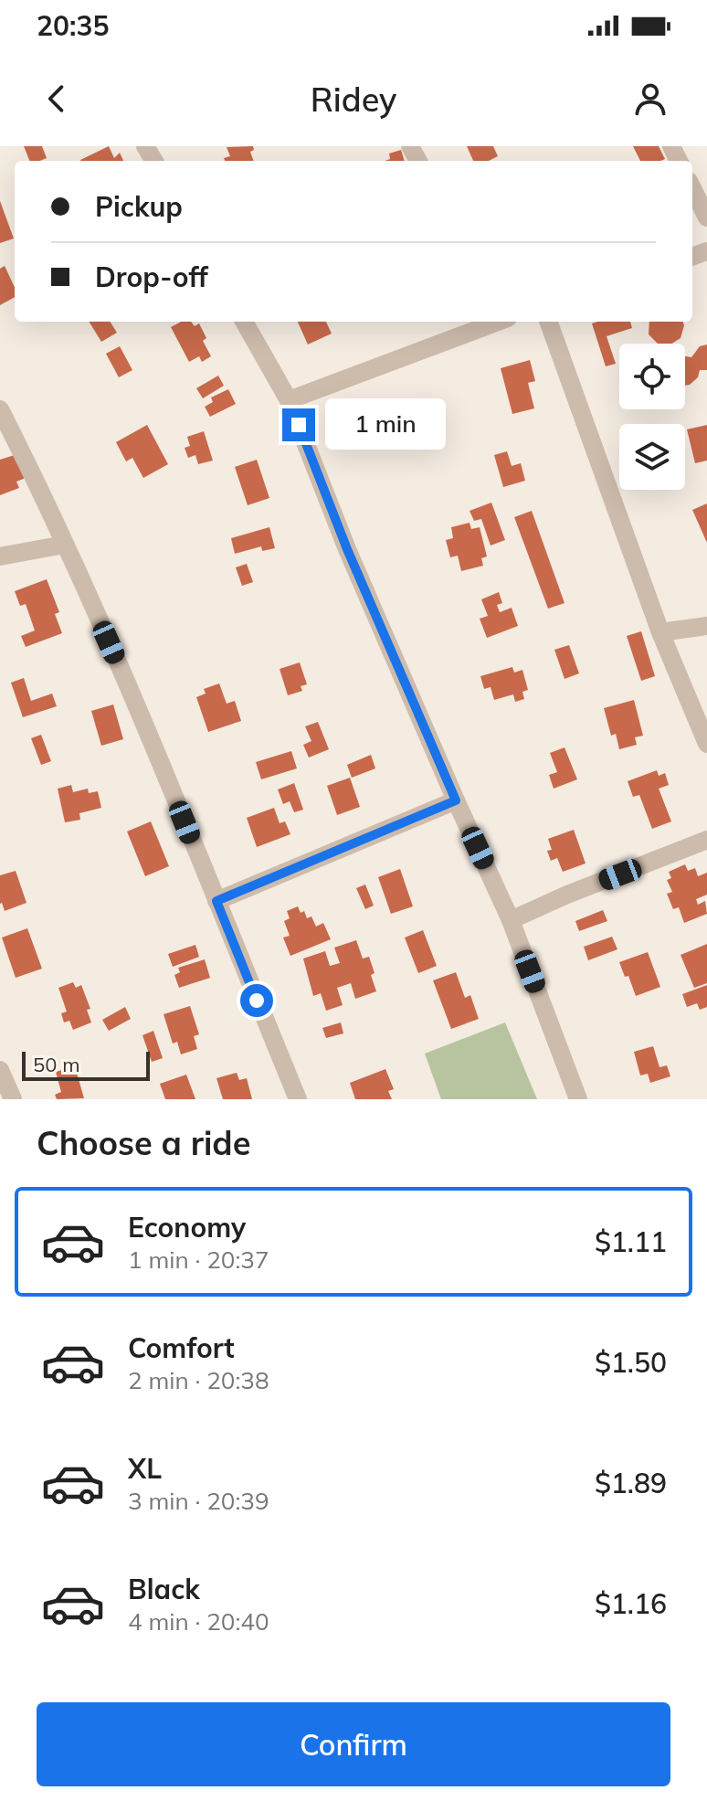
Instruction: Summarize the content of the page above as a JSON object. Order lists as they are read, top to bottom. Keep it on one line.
{"scale_bar":"50 m","page":{"status":"20:35","header":"Ridey","banner":["Pickup","Drop-off"],"bubble":"1 min","scale":"50 m","heading":"Choose a ride","list":[{"name":"Economy","note":"1 min · 20:37","value":"$1.11"},{"name":"Comfort","note":"2 min · 20:38","value":"$1.50"},{"name":"XL","note":"3 min · 20:39","value":"$1.89"},{"name":"Black","note":"4 min · 20:40","value":"$1.16"}],"buttons":"Confirm"}}
